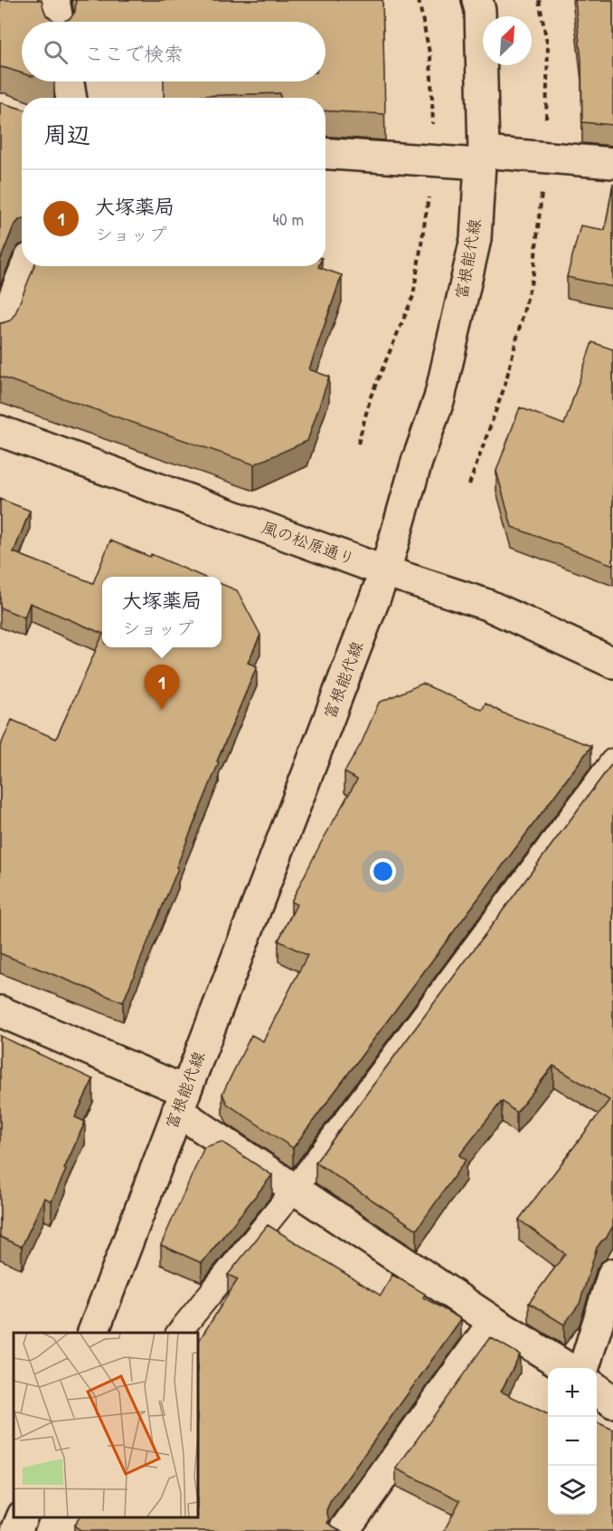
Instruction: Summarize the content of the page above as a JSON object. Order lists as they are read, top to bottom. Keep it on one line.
{"streets":{"street":["富根能代線","風の松原通り"]},"crossings":[["富根能代線","風の松原通り"]],"north":"top right","page":{"search":"ここで検索","heading":"周辺","list":[{"mark":"1","name":"大塚薬局","note":"ショップ","value":"40 m"}],"popup":["大塚薬局","ショップ"],"pins":"1","map_buttons":["+","−"]}}
